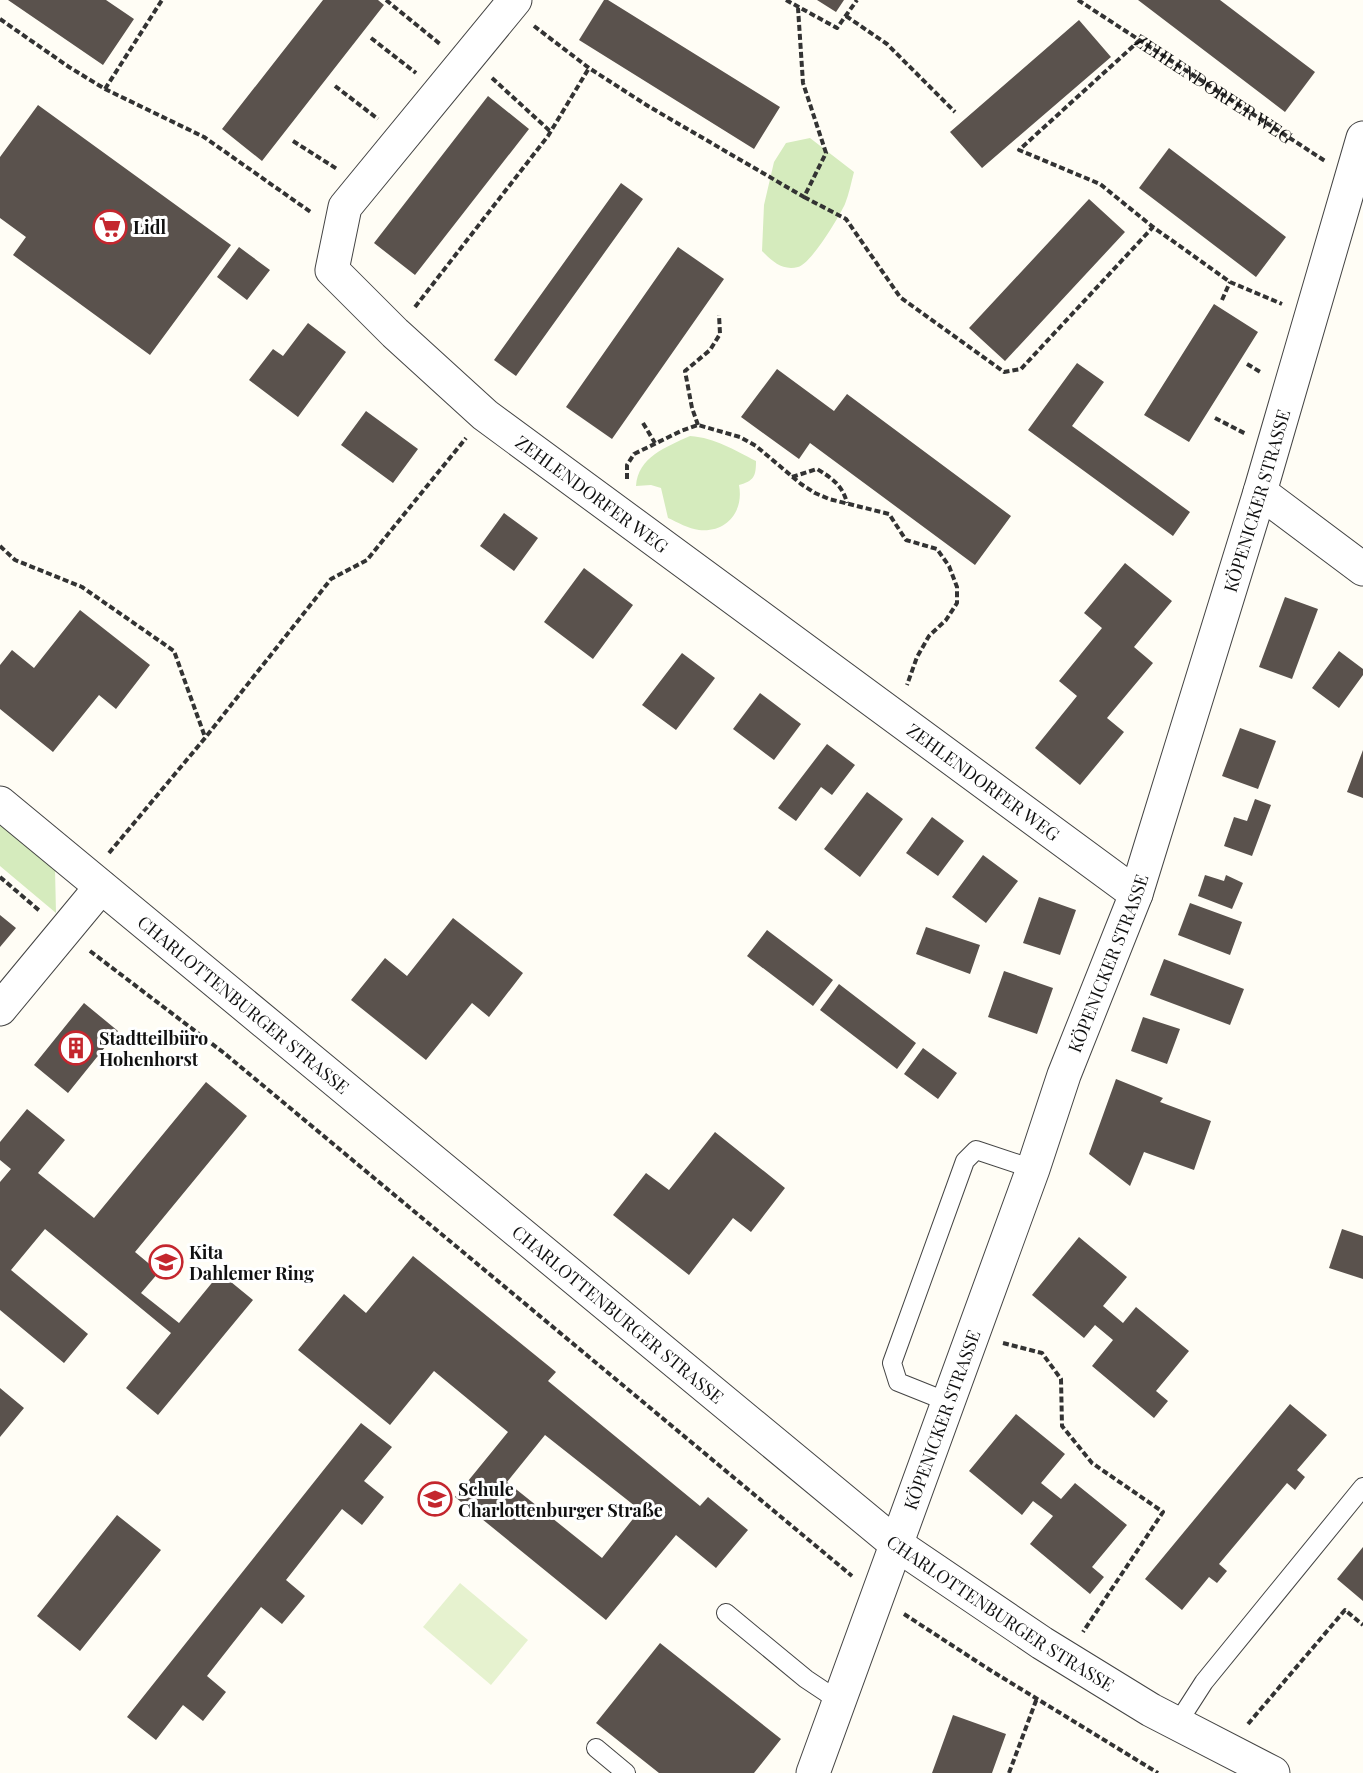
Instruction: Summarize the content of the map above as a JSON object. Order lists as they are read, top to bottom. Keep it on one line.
{"streets":{"street":["ZEHLENDORFER WEG","KÖPENICKER STRASSE","CHARLOTTENBURGER STRASSE"]},"crossings":[["ZEHLENDORFER WEG","KÖPENICKER STRASSE"],["KÖPENICKER STRASSE","CHARLOTTENBURGER STRASSE"]],"places":{"supermarket":["Lidl"],"building":["Stadtteilbüro Hohenhorst"],"school or university":["Kita Dahlemer Ring","Schule Charlottenburger Straße"]}}
